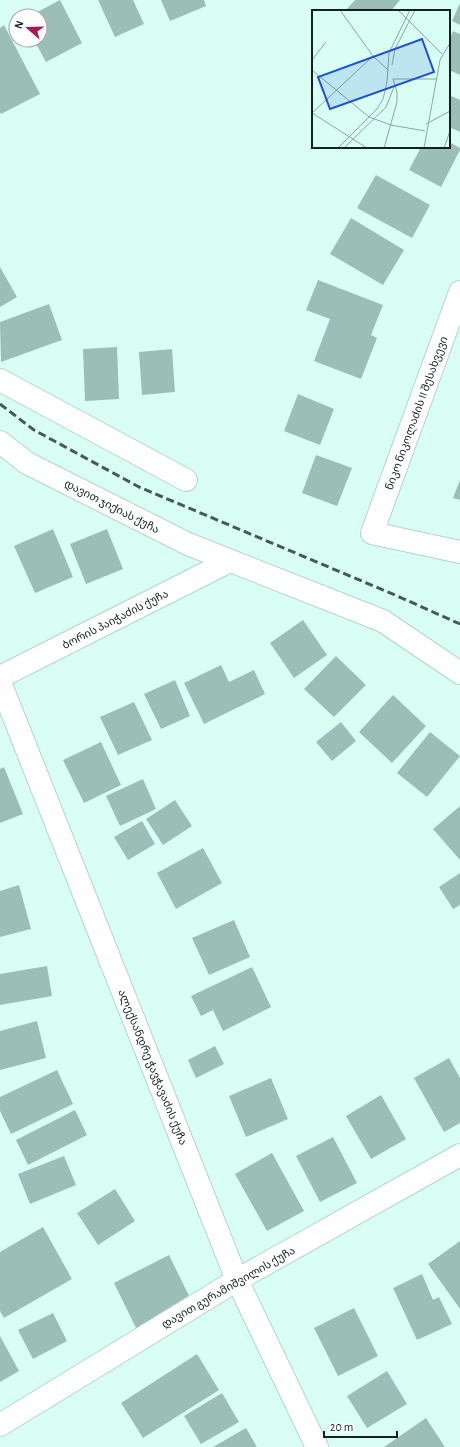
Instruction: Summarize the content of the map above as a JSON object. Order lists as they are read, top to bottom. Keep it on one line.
{"streets":{"street":["ნიკო ნიკოლაძის II შესახვევი","დავით ჯიქიას ქუჩა","ბორის პაიჭაძის ქუჩა","ალექსანდრე ჭავჭავაძის ქუჩა","დავით გურამიშვილის ქუჩა"]},"crossings":[["დავით ჯიქიას ქუჩა","ბორის პაიჭაძის ქუჩა"],["ალექსანდრე ჭავჭავაძის ქუჩა","დავით გურამიშვილის ქუჩა"]],"scale_bar":"20 m","north":"left"}
